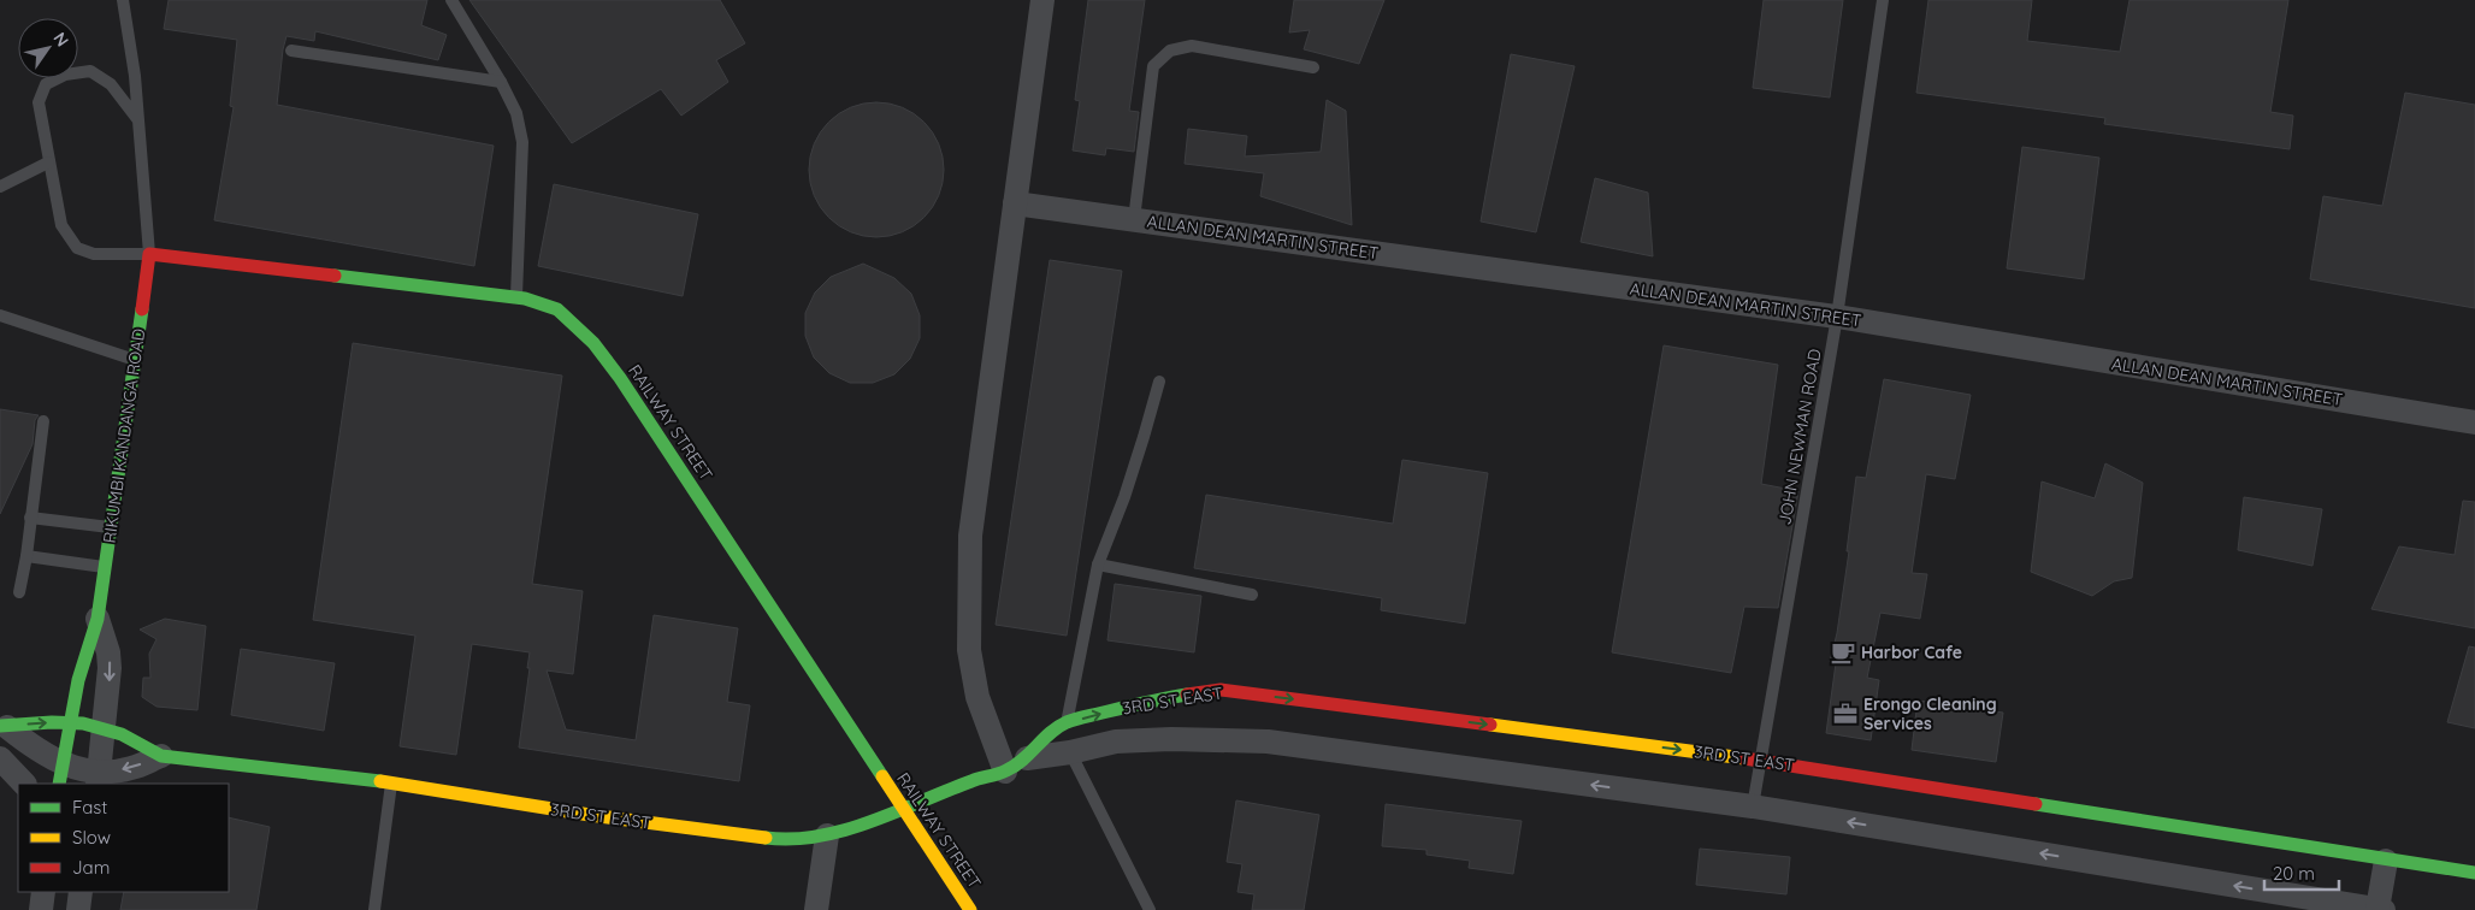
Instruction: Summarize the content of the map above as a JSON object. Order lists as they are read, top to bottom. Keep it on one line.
{"streets":{"street":["ALLAN DEAN MARTIN STREET","RAILWAY STREET","RIKUMBI KANDANGA ROAD","3RD ST EAST"],"lane":["JOHN NEWMAN ROAD"]},"crossings":[["ALLAN DEAN MARTIN STREET","JOHN NEWMAN ROAD"],["RAILWAY STREET","RIKUMBI KANDANGA ROAD"],["RAILWAY STREET","3RD ST EAST"],["RIKUMBI KANDANGA ROAD","3RD ST EAST"],["JOHN NEWMAN ROAD","3RD ST EAST"]],"places":{"cafe":["Harbor Cafe"],"office":["Erongo Cleaning Services"]},"legend":["Fast","Slow","Jam"],"scale_bar":"20 m","north":"top right"}
